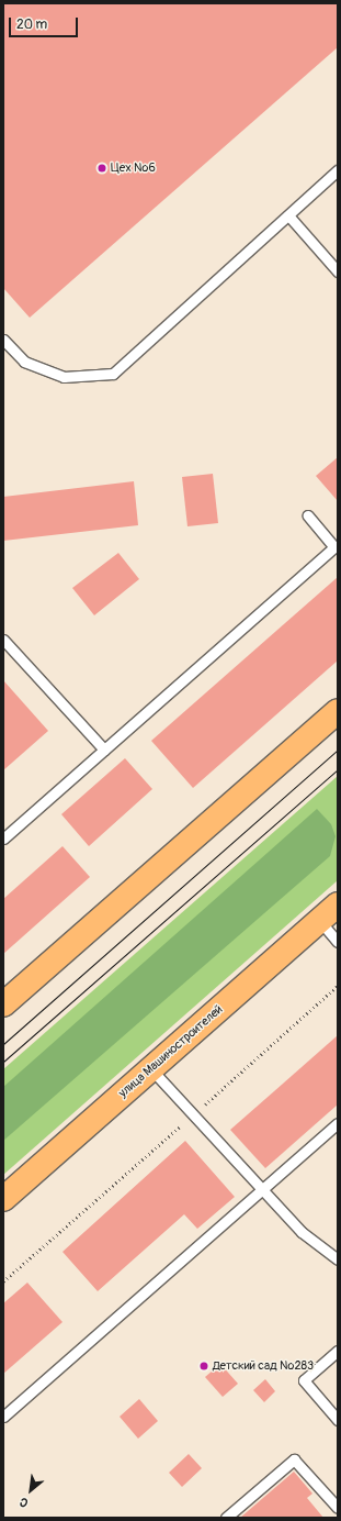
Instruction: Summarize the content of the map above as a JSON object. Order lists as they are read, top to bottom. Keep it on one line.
{"streets":{"main road":["улица Машиностроителей"]},"places":["Цех №6","Детский сад №283"],"scale_bar":"20 m","north":"bottom left"}
